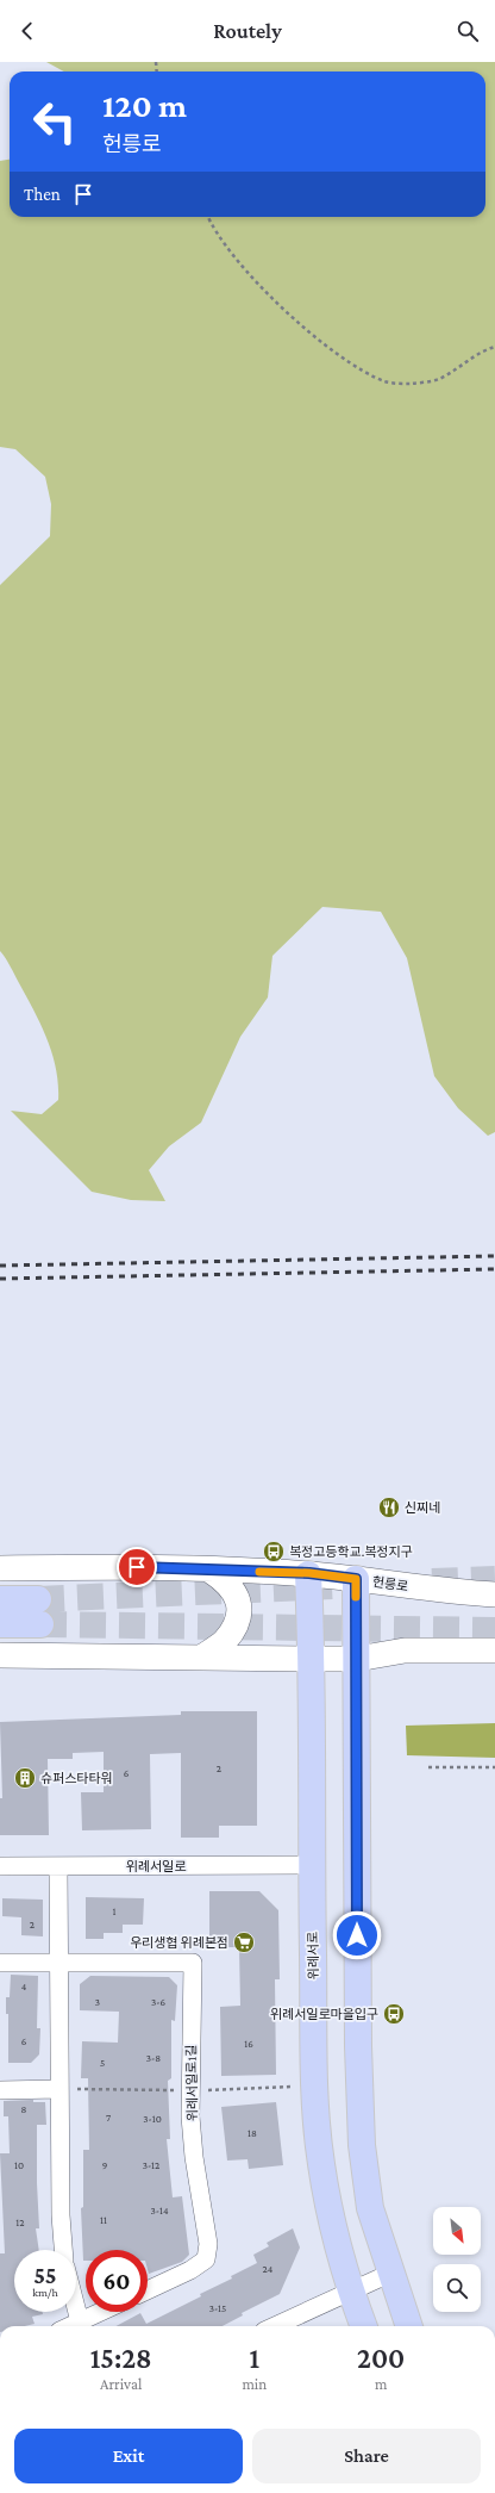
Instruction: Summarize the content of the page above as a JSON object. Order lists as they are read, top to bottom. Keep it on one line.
{"streets":{"main road":["헌릉로","위례서로"],"street":["위례서일로","위례서일로1길"]},"crossings":[["헌릉로","위례서로"],["위례서일로","위례서로"]],"places":{"restaurant":["신찌네"],"bus stop":["복정고등학교.복정지구","위례서일로마을입구"],"building":["슈퍼스타타워"],"supermarket":["우리생협 위례본점"]},"house_numbers":["2","6","1","2","4","3","3-6","6","16","3-8","5","8","7","3-10","18","10","9","3-12","3-14","11","12","24","3-15"],"north":"bottom right","page":{"header":"Routely","turn":["120 m","헌릉로"],"then":"Then","speed":"55 km/h","limit":"60","eta":["15:28","Arrival","1","min","200","m"],"buttons":["Exit","Share"]}}
